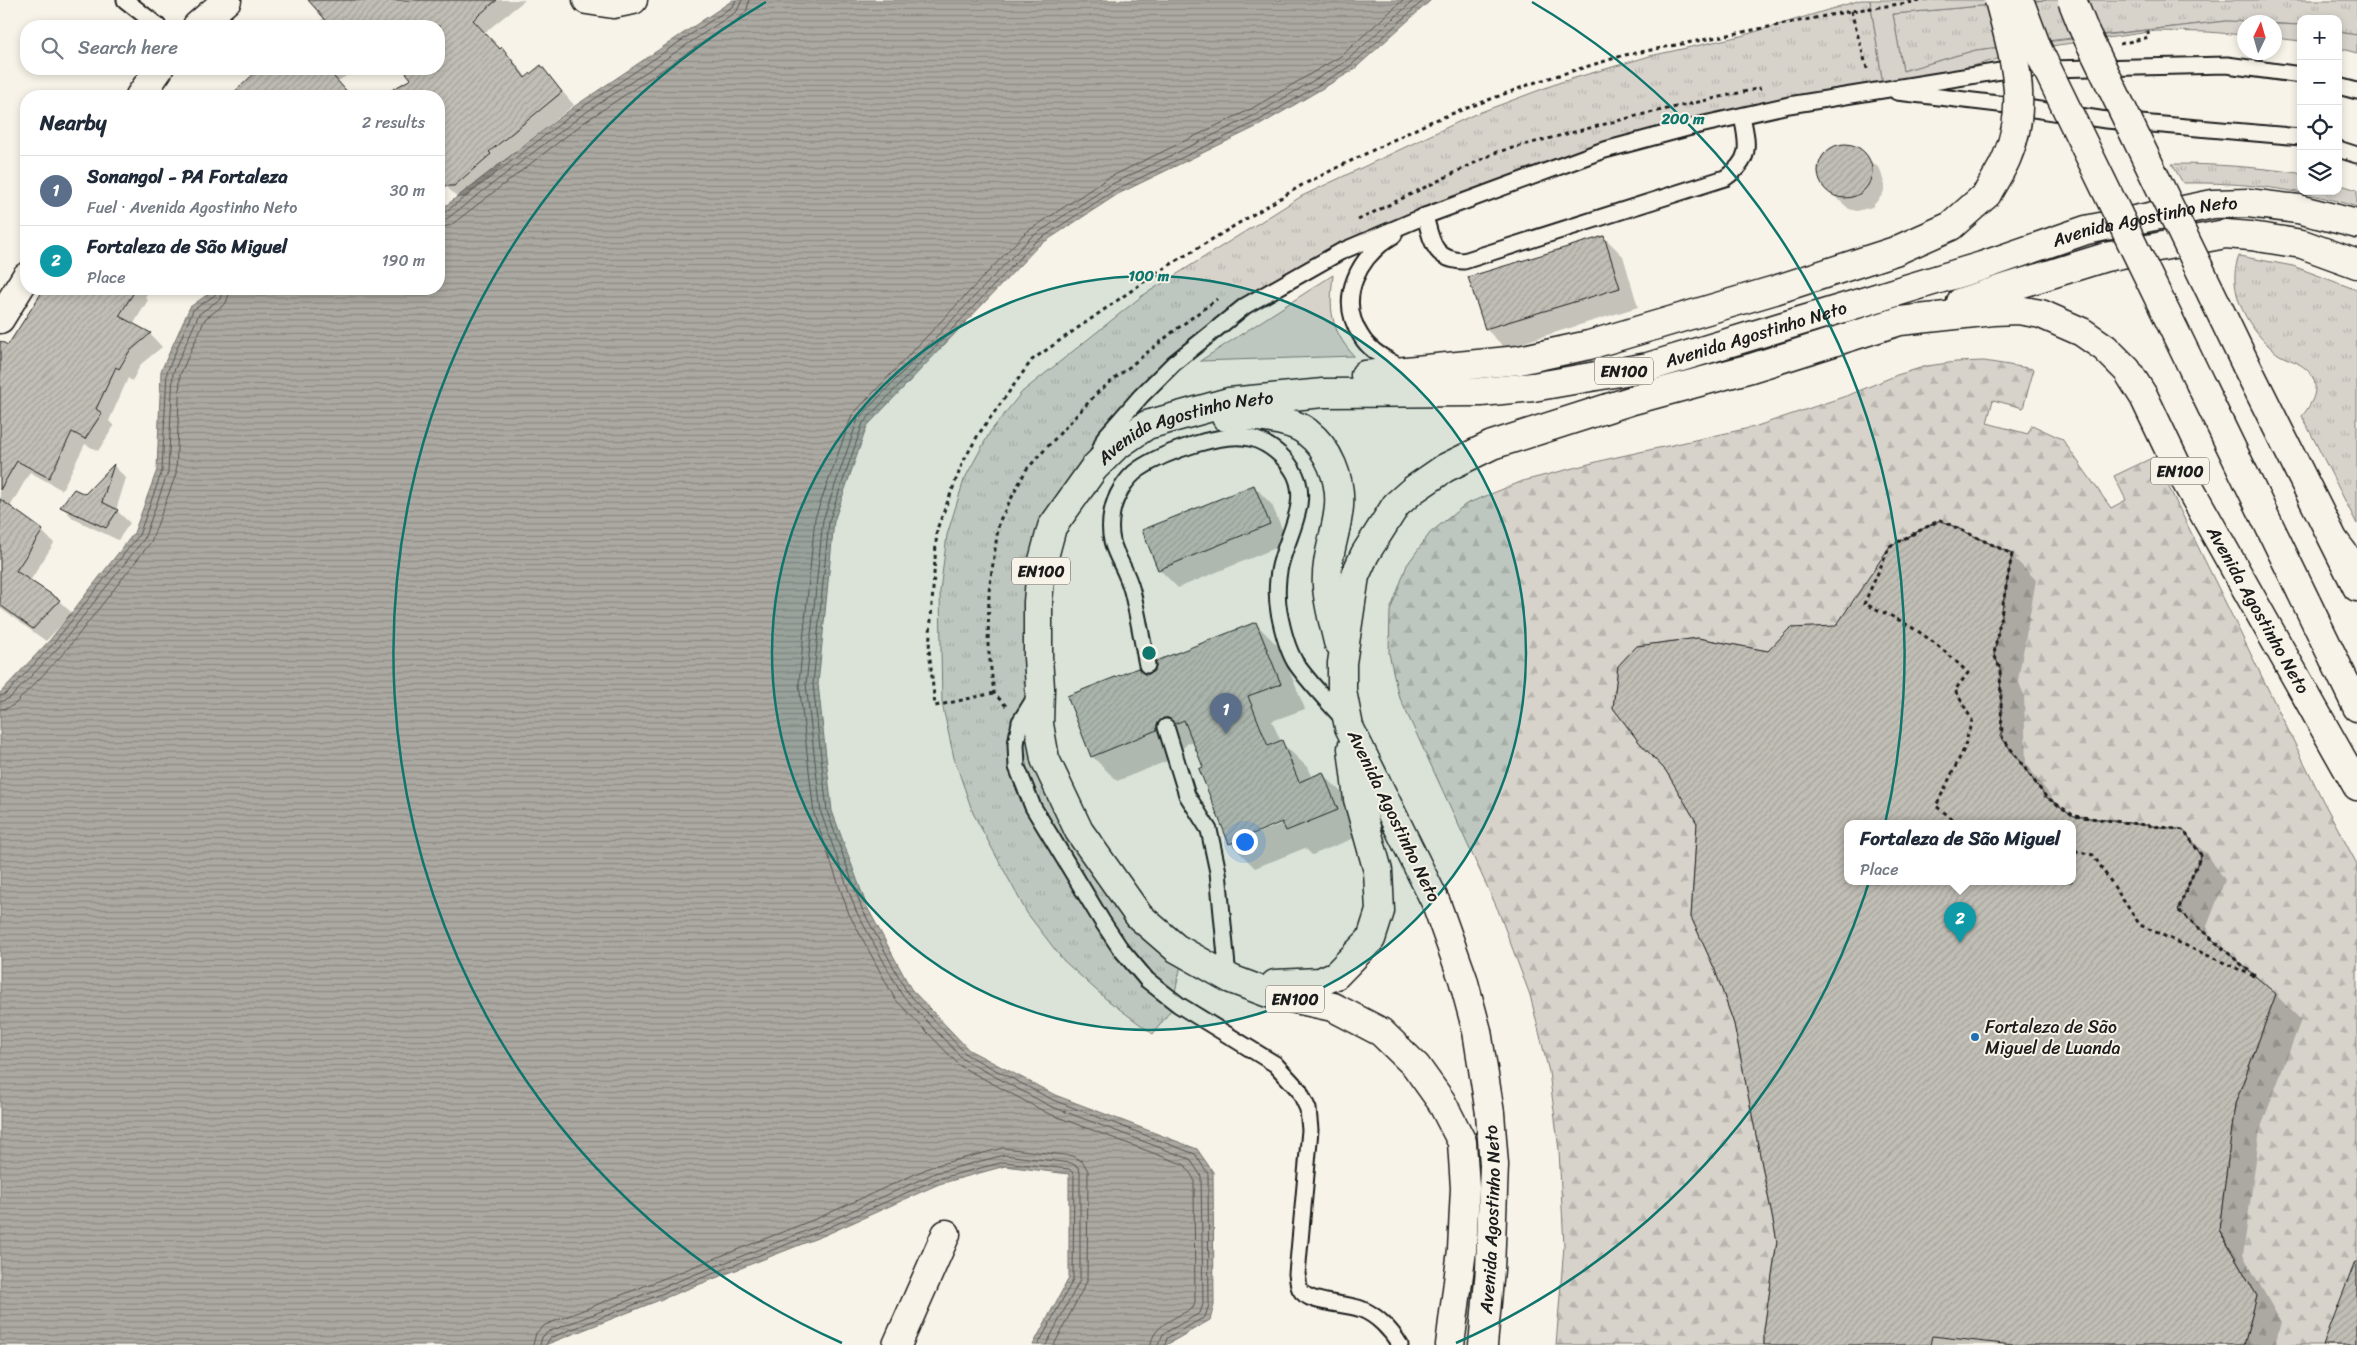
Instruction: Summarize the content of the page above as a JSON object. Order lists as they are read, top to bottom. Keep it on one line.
{"streets":{"main road":["Avenida Agostinho Neto","EN100"]},"places":["Fortaleza de São Miguel de Luanda"],"north":"top","page":{"map_buttons":["+","−"],"search":"Search here","heading":["Nearby","2 results"],"list":[{"mark":"1","name":"Sonangol - PA Fortaleza","note":"Fuel · Avenida Agostinho Neto","value":"30 m"},{"mark":"2","name":"Fortaleza de São Miguel","note":"Place","value":"190 m"}],"pins":["1","2"],"popup":["Fortaleza de São Miguel","Place"]},"rings":["200 m","100 m"]}
